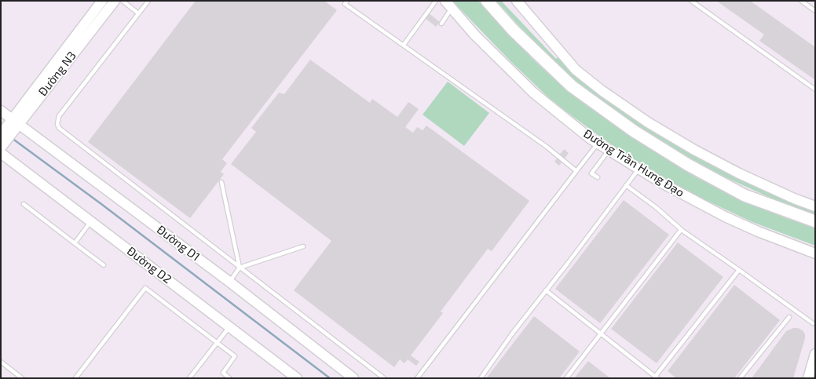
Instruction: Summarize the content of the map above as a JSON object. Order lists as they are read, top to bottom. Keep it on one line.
{"streets":{"street":["Đường N3","Đường Trần Hưng Đạo","Đường D1","Đường D2"]},"crossings":[["Đường N3","Đường D1"],["Đường N3","Đường D2"]]}
